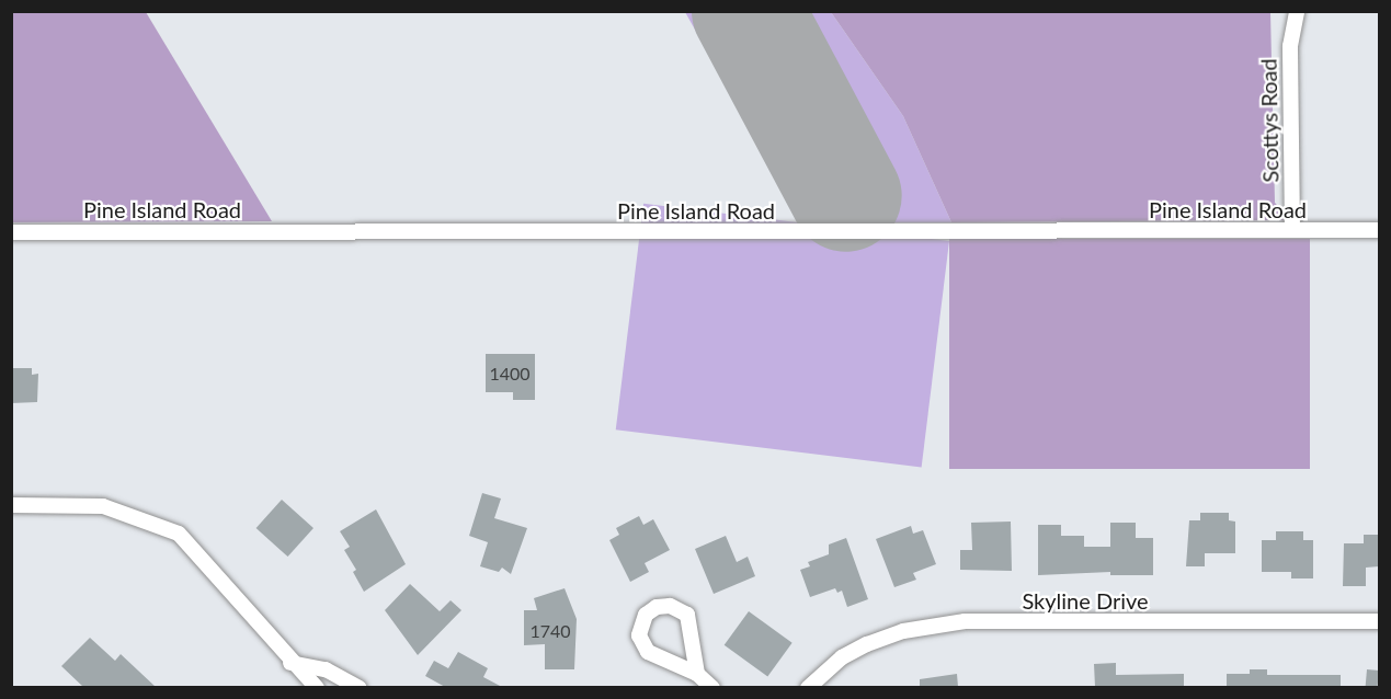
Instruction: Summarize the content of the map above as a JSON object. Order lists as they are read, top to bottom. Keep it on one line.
{"streets":{"street":["Scottys Road","Pine Island Road","Skyline Drive"]},"crossings":[["Scottys Road","Pine Island Road"]],"house_numbers":["1400","1740"]}
